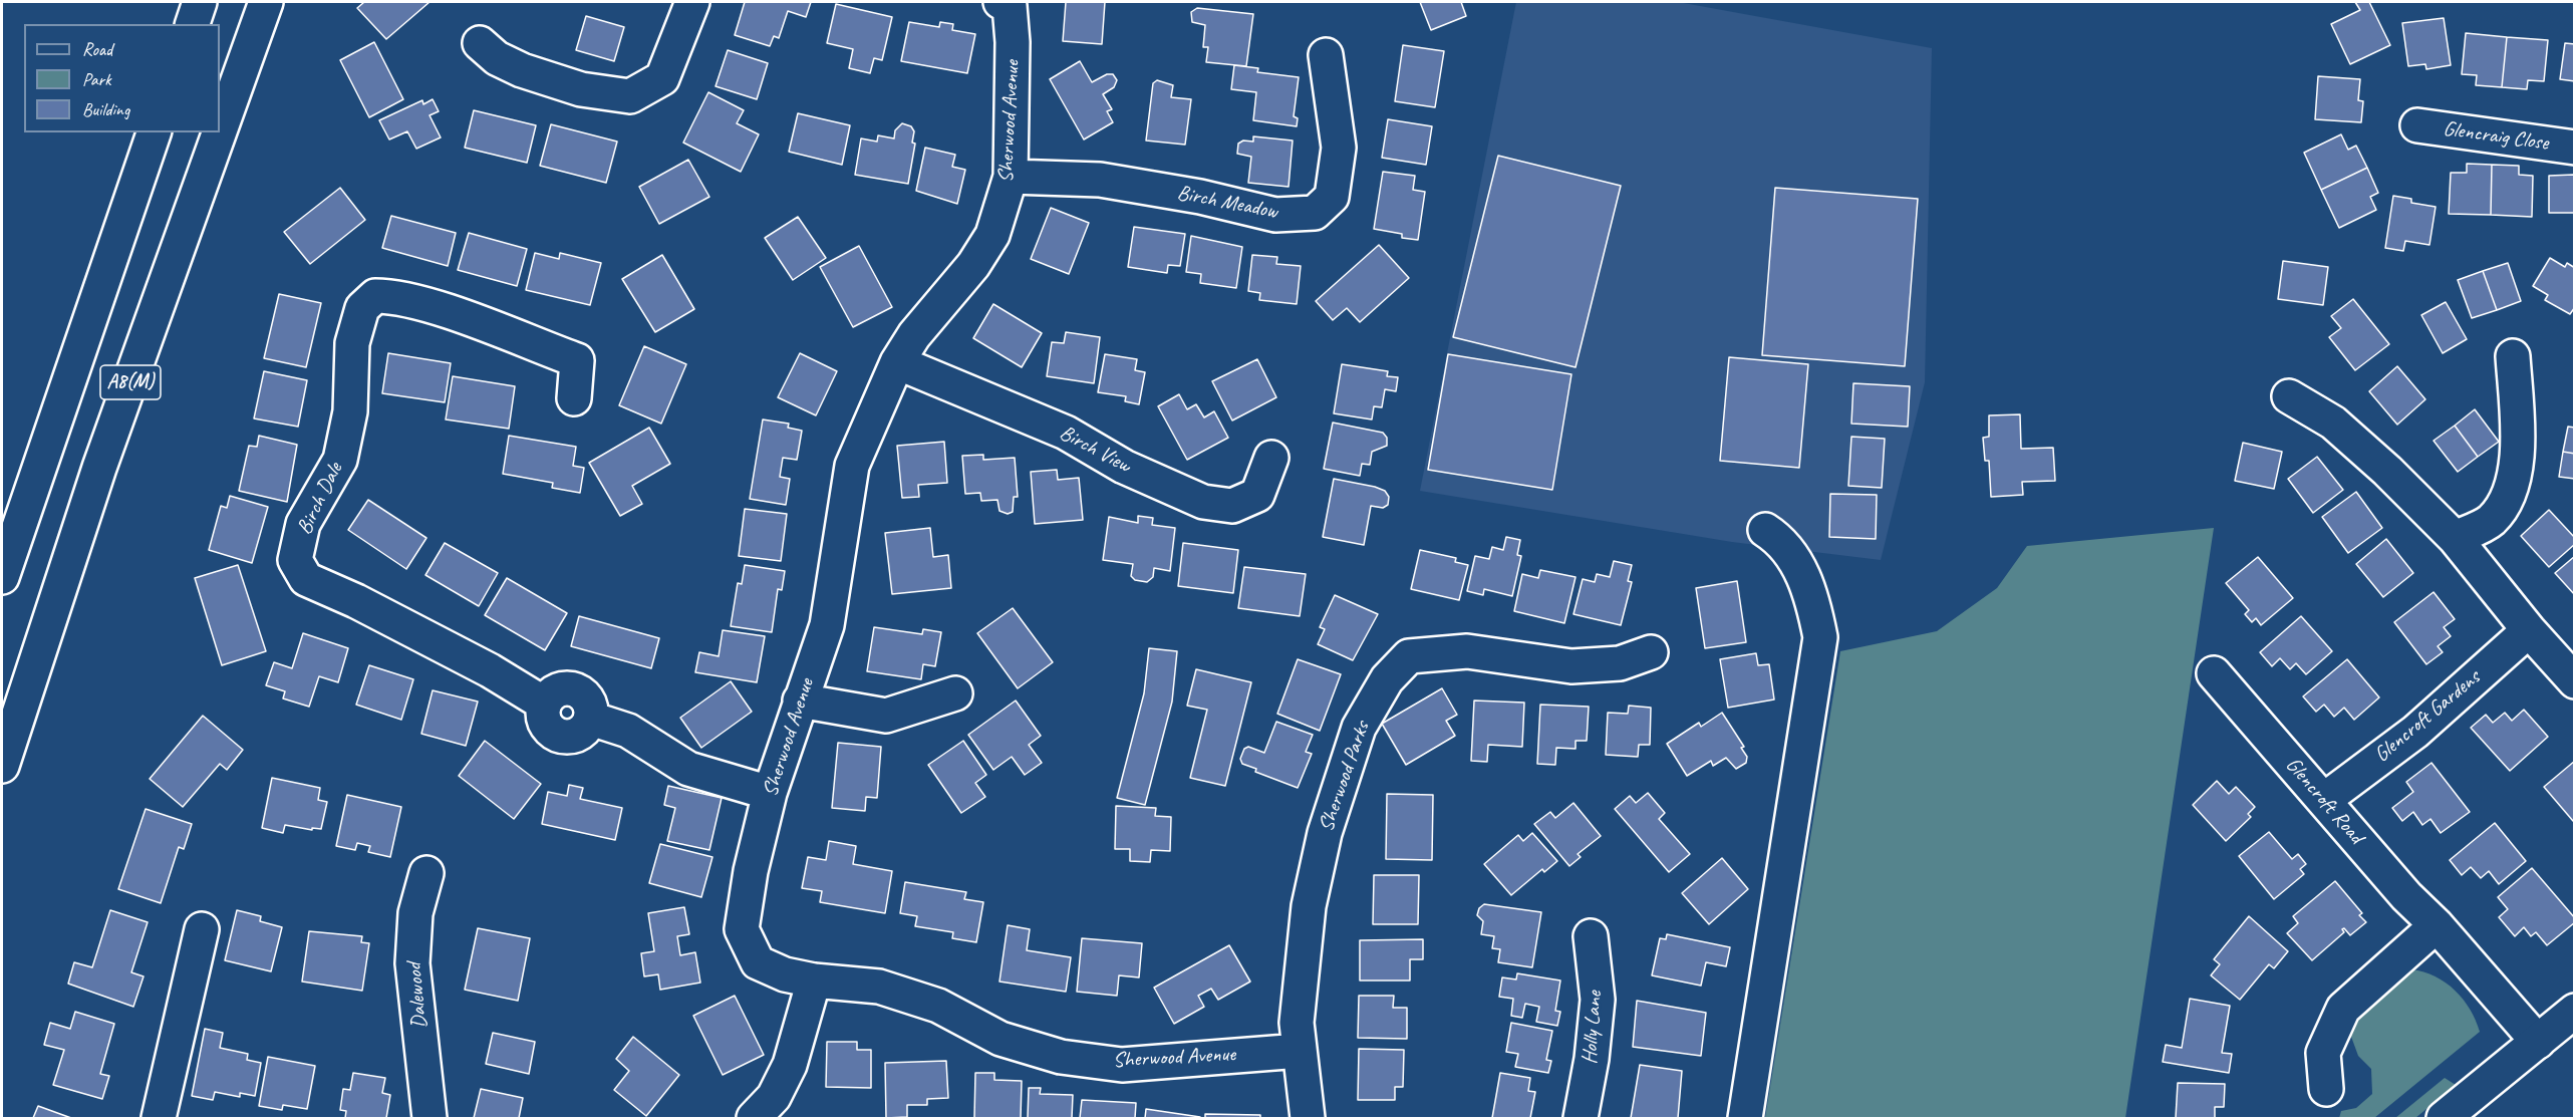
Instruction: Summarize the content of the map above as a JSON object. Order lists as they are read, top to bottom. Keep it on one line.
{"streets":{"main road":["Sherwood Avenue","Glencraig Close","Birch Meadow","A8(M)","Birch View","Birch Dale","Glencroft Gardens","Sherwood Parks","Glencroft Road","Dalewood","Holly Lane"]},"crossings":[["Sherwood Avenue","Birch Meadow"],["Sherwood Avenue","Birch View"],["Sherwood Avenue","Birch Dale"],["Sherwood Avenue","Sherwood Parks"],["Glencroft Gardens","Glencroft Road"]],"legend":["Road","Park","Building"]}
